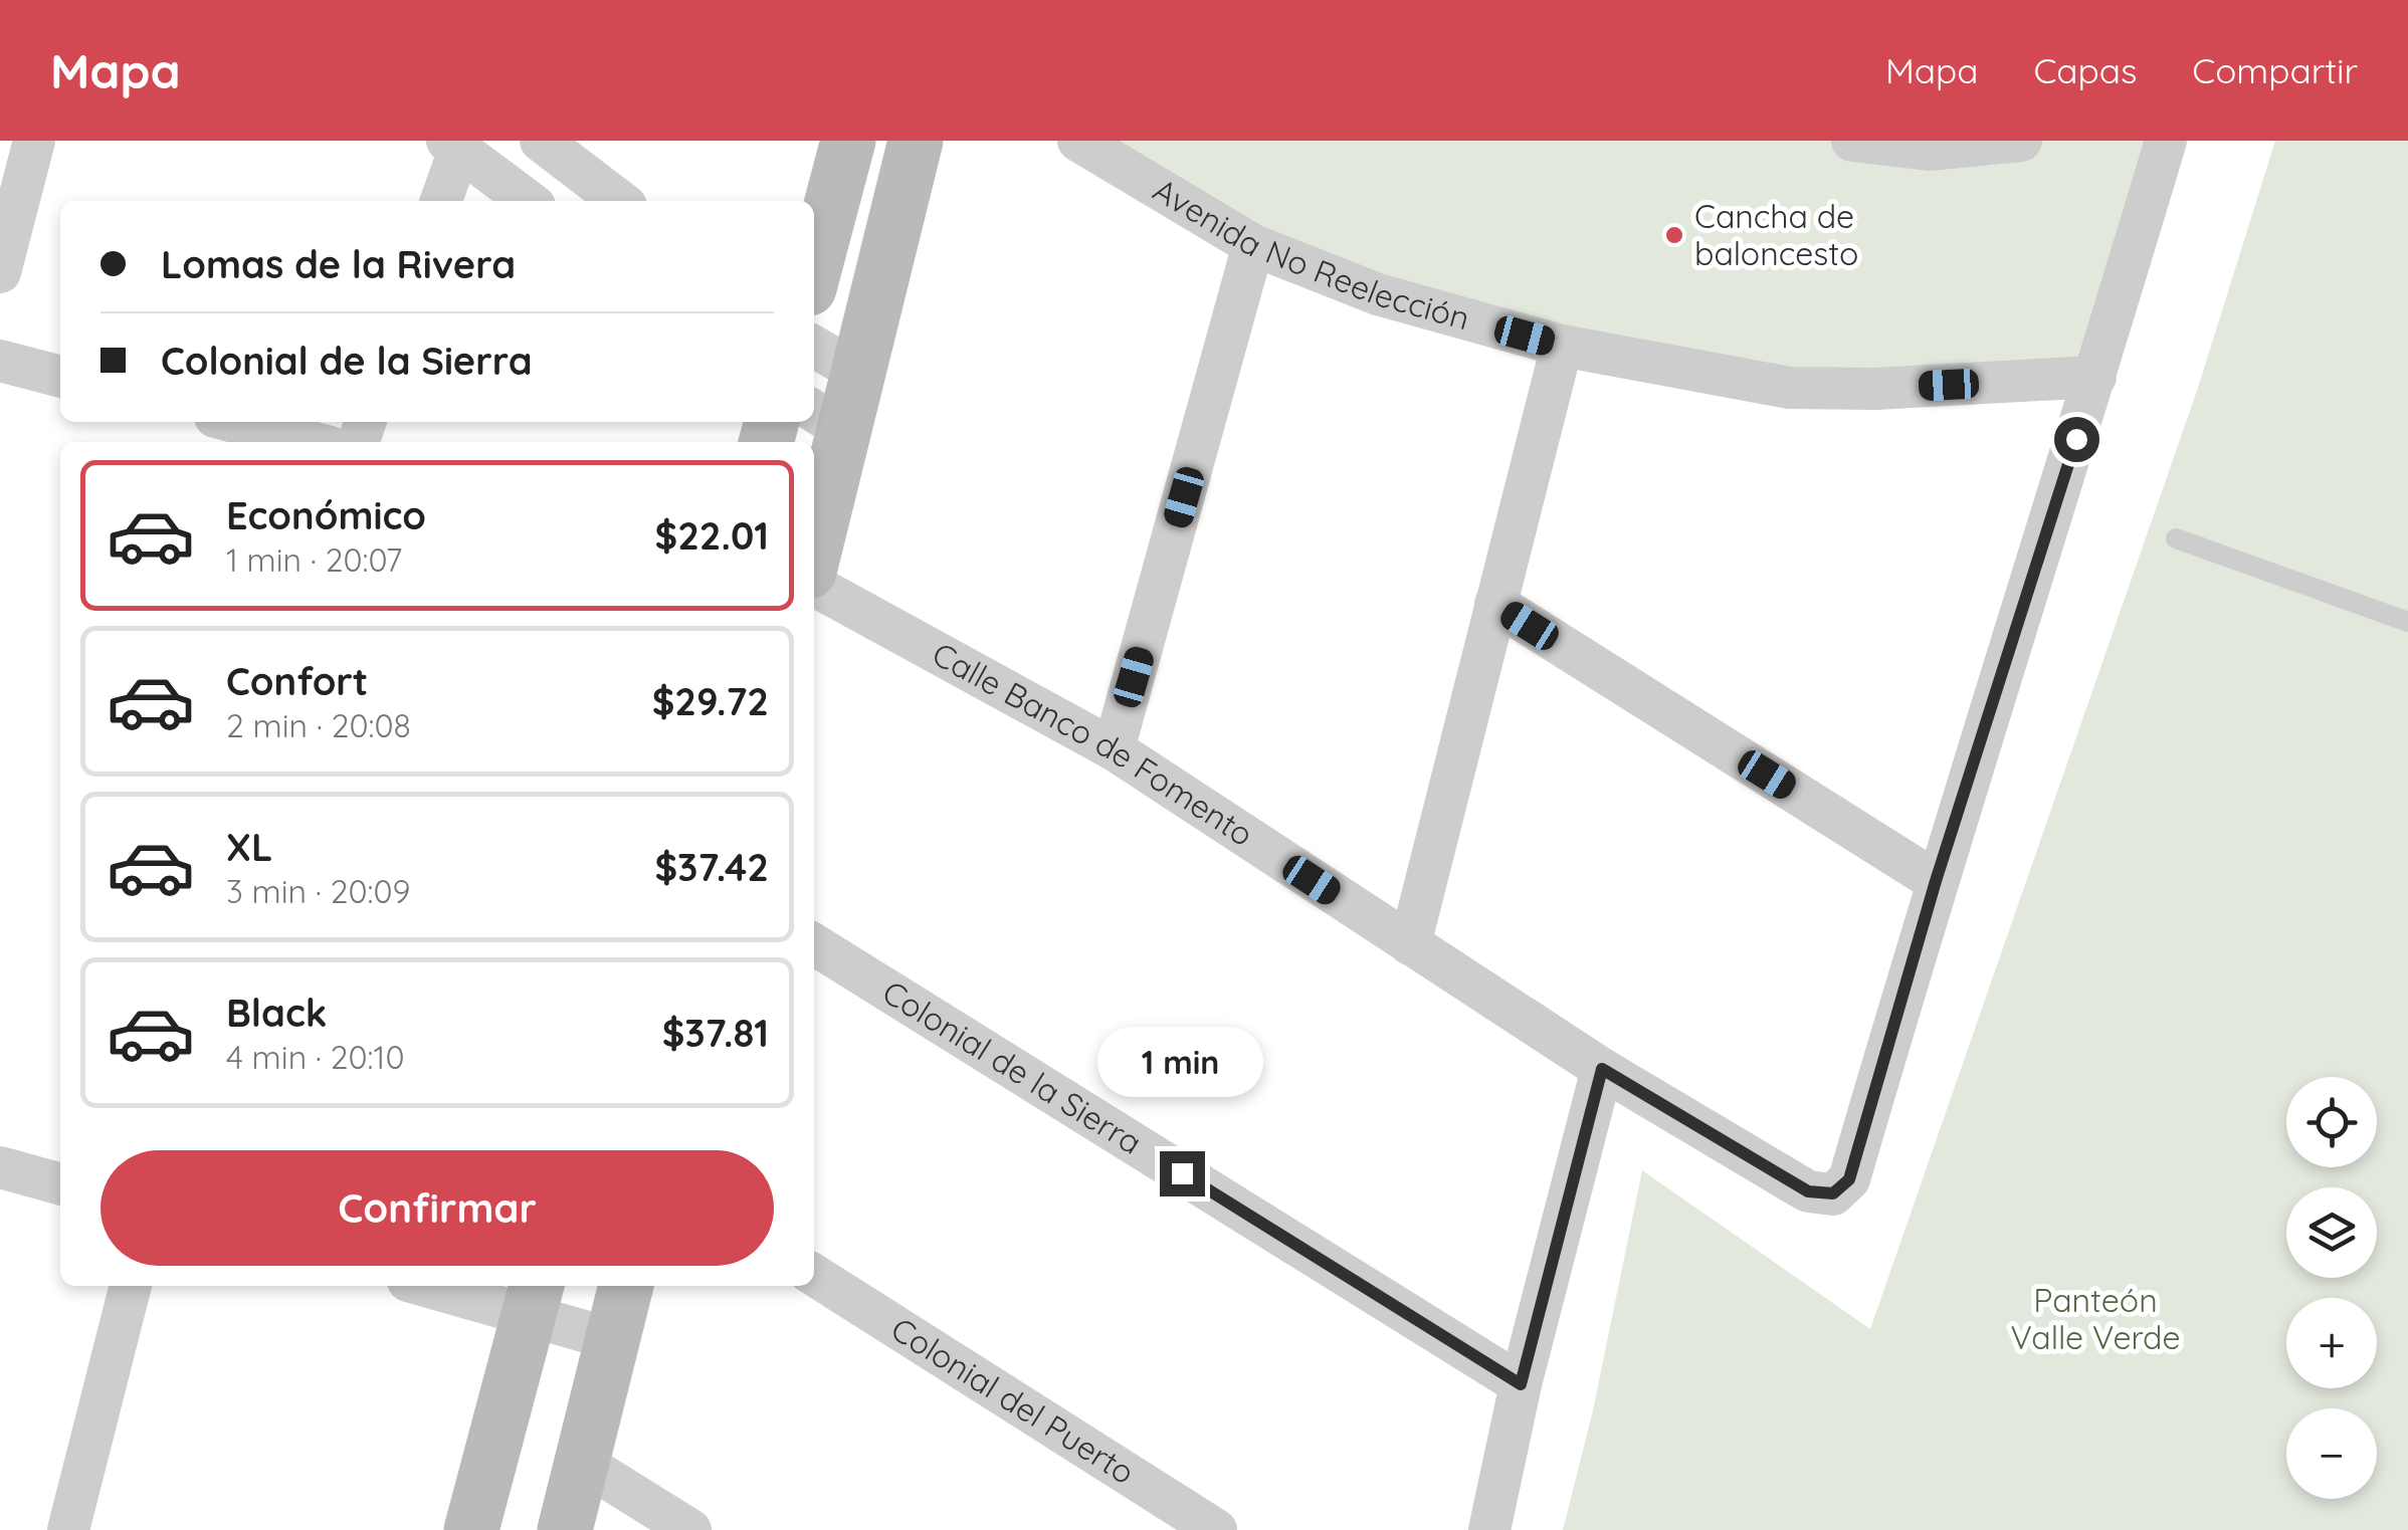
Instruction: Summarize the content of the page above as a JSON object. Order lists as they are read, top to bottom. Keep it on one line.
{"streets":{"street":["Avenida No Reelección","Calle Banco de Fomento","Colonial de la Sierra","Colonial del Puerto"]},"parks":["Panteón Valle Verde"],"places":["Cancha de baloncesto"],"page":{"header":"Mapa","nav":["Mapa","Capas","Compartir"],"banner":["Lomas de la Rivera","Colonial de la Sierra"],"list":[{"name":"Económico","note":"1 min · 20:07","value":"$22.01"},{"name":"Confort","note":"2 min · 20:08","value":"$29.72"},{"name":"XL","note":"3 min · 20:09","value":"$37.42"},{"name":"Black","note":"4 min · 20:10","value":"$37.81"}],"bubble":"1 min","map_buttons":["+","−"],"buttons":"Confirmar"}}
